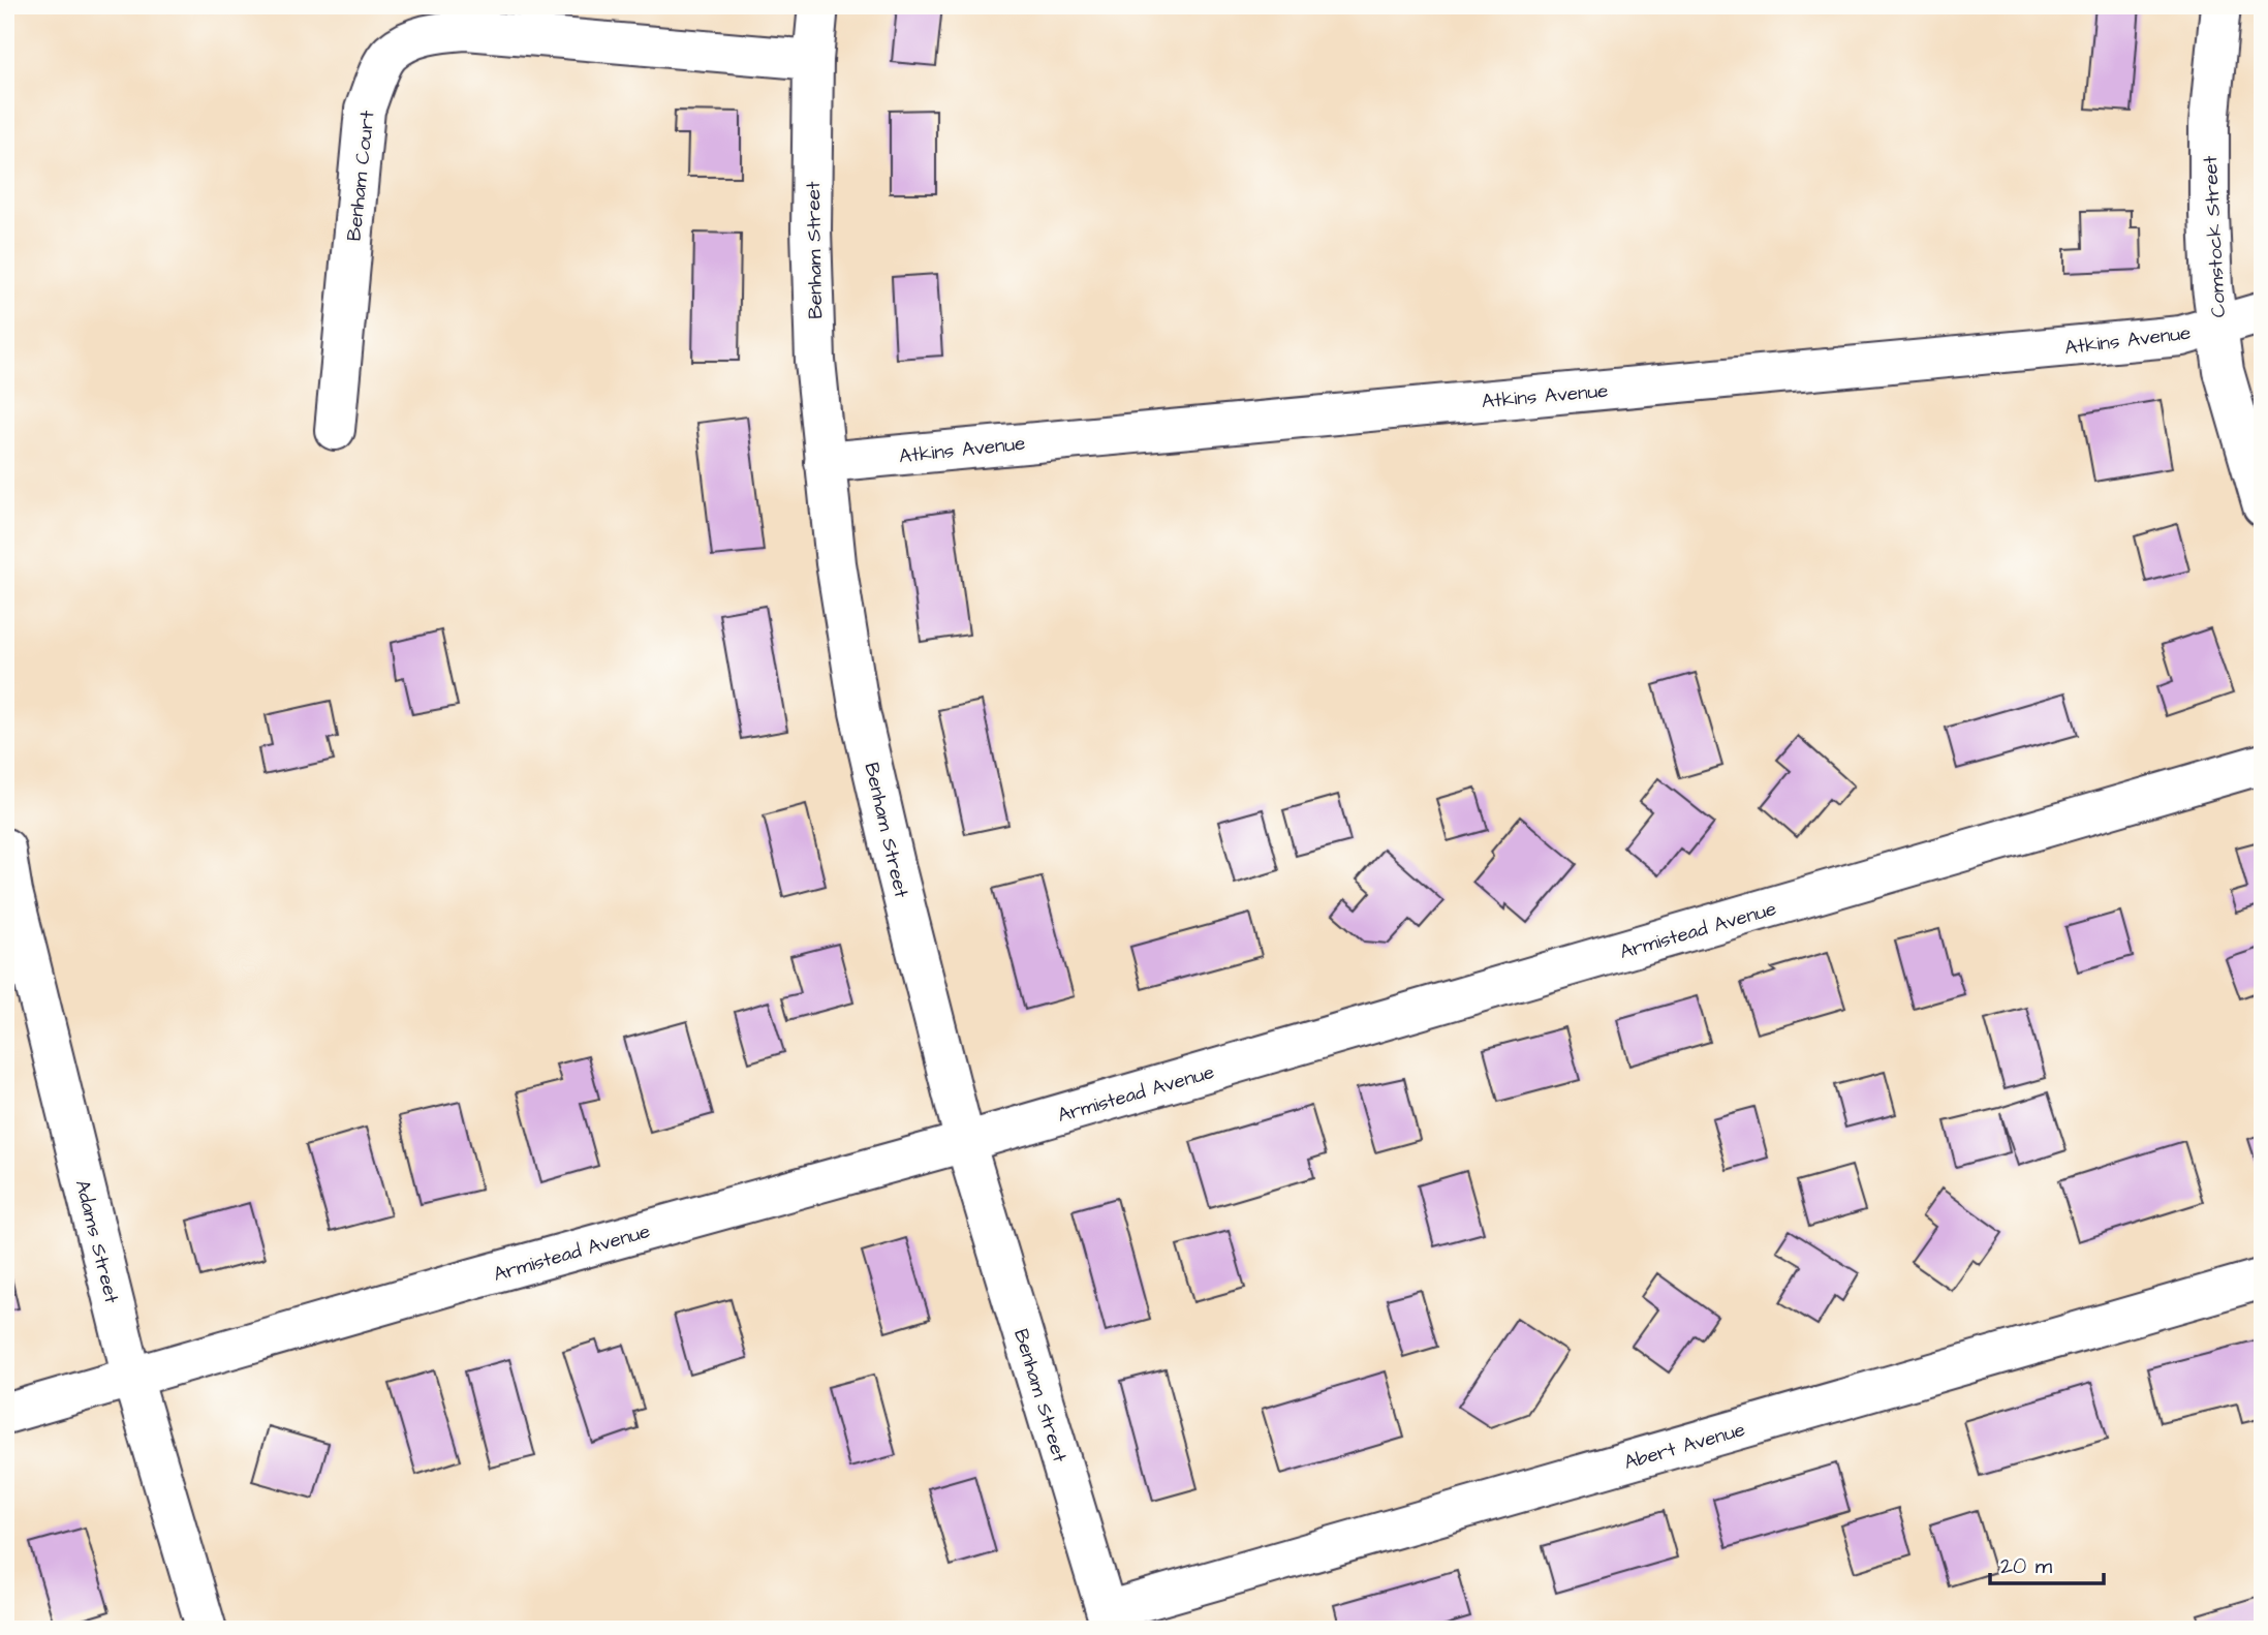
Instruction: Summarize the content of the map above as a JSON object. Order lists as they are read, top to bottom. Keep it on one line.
{"streets":{"street":["Benham Court","Comstock Street","Benham Street","Atkins Avenue","Armistead Avenue","Adams Street","Abert Avenue"]},"crossings":[["Benham Court","Benham Street"],["Comstock Street","Atkins Avenue"],["Benham Street","Atkins Avenue"],["Benham Street","Armistead Avenue"],["Benham Street","Abert Avenue"],["Armistead Avenue","Adams Street"]],"scale_bar":"20 m"}
